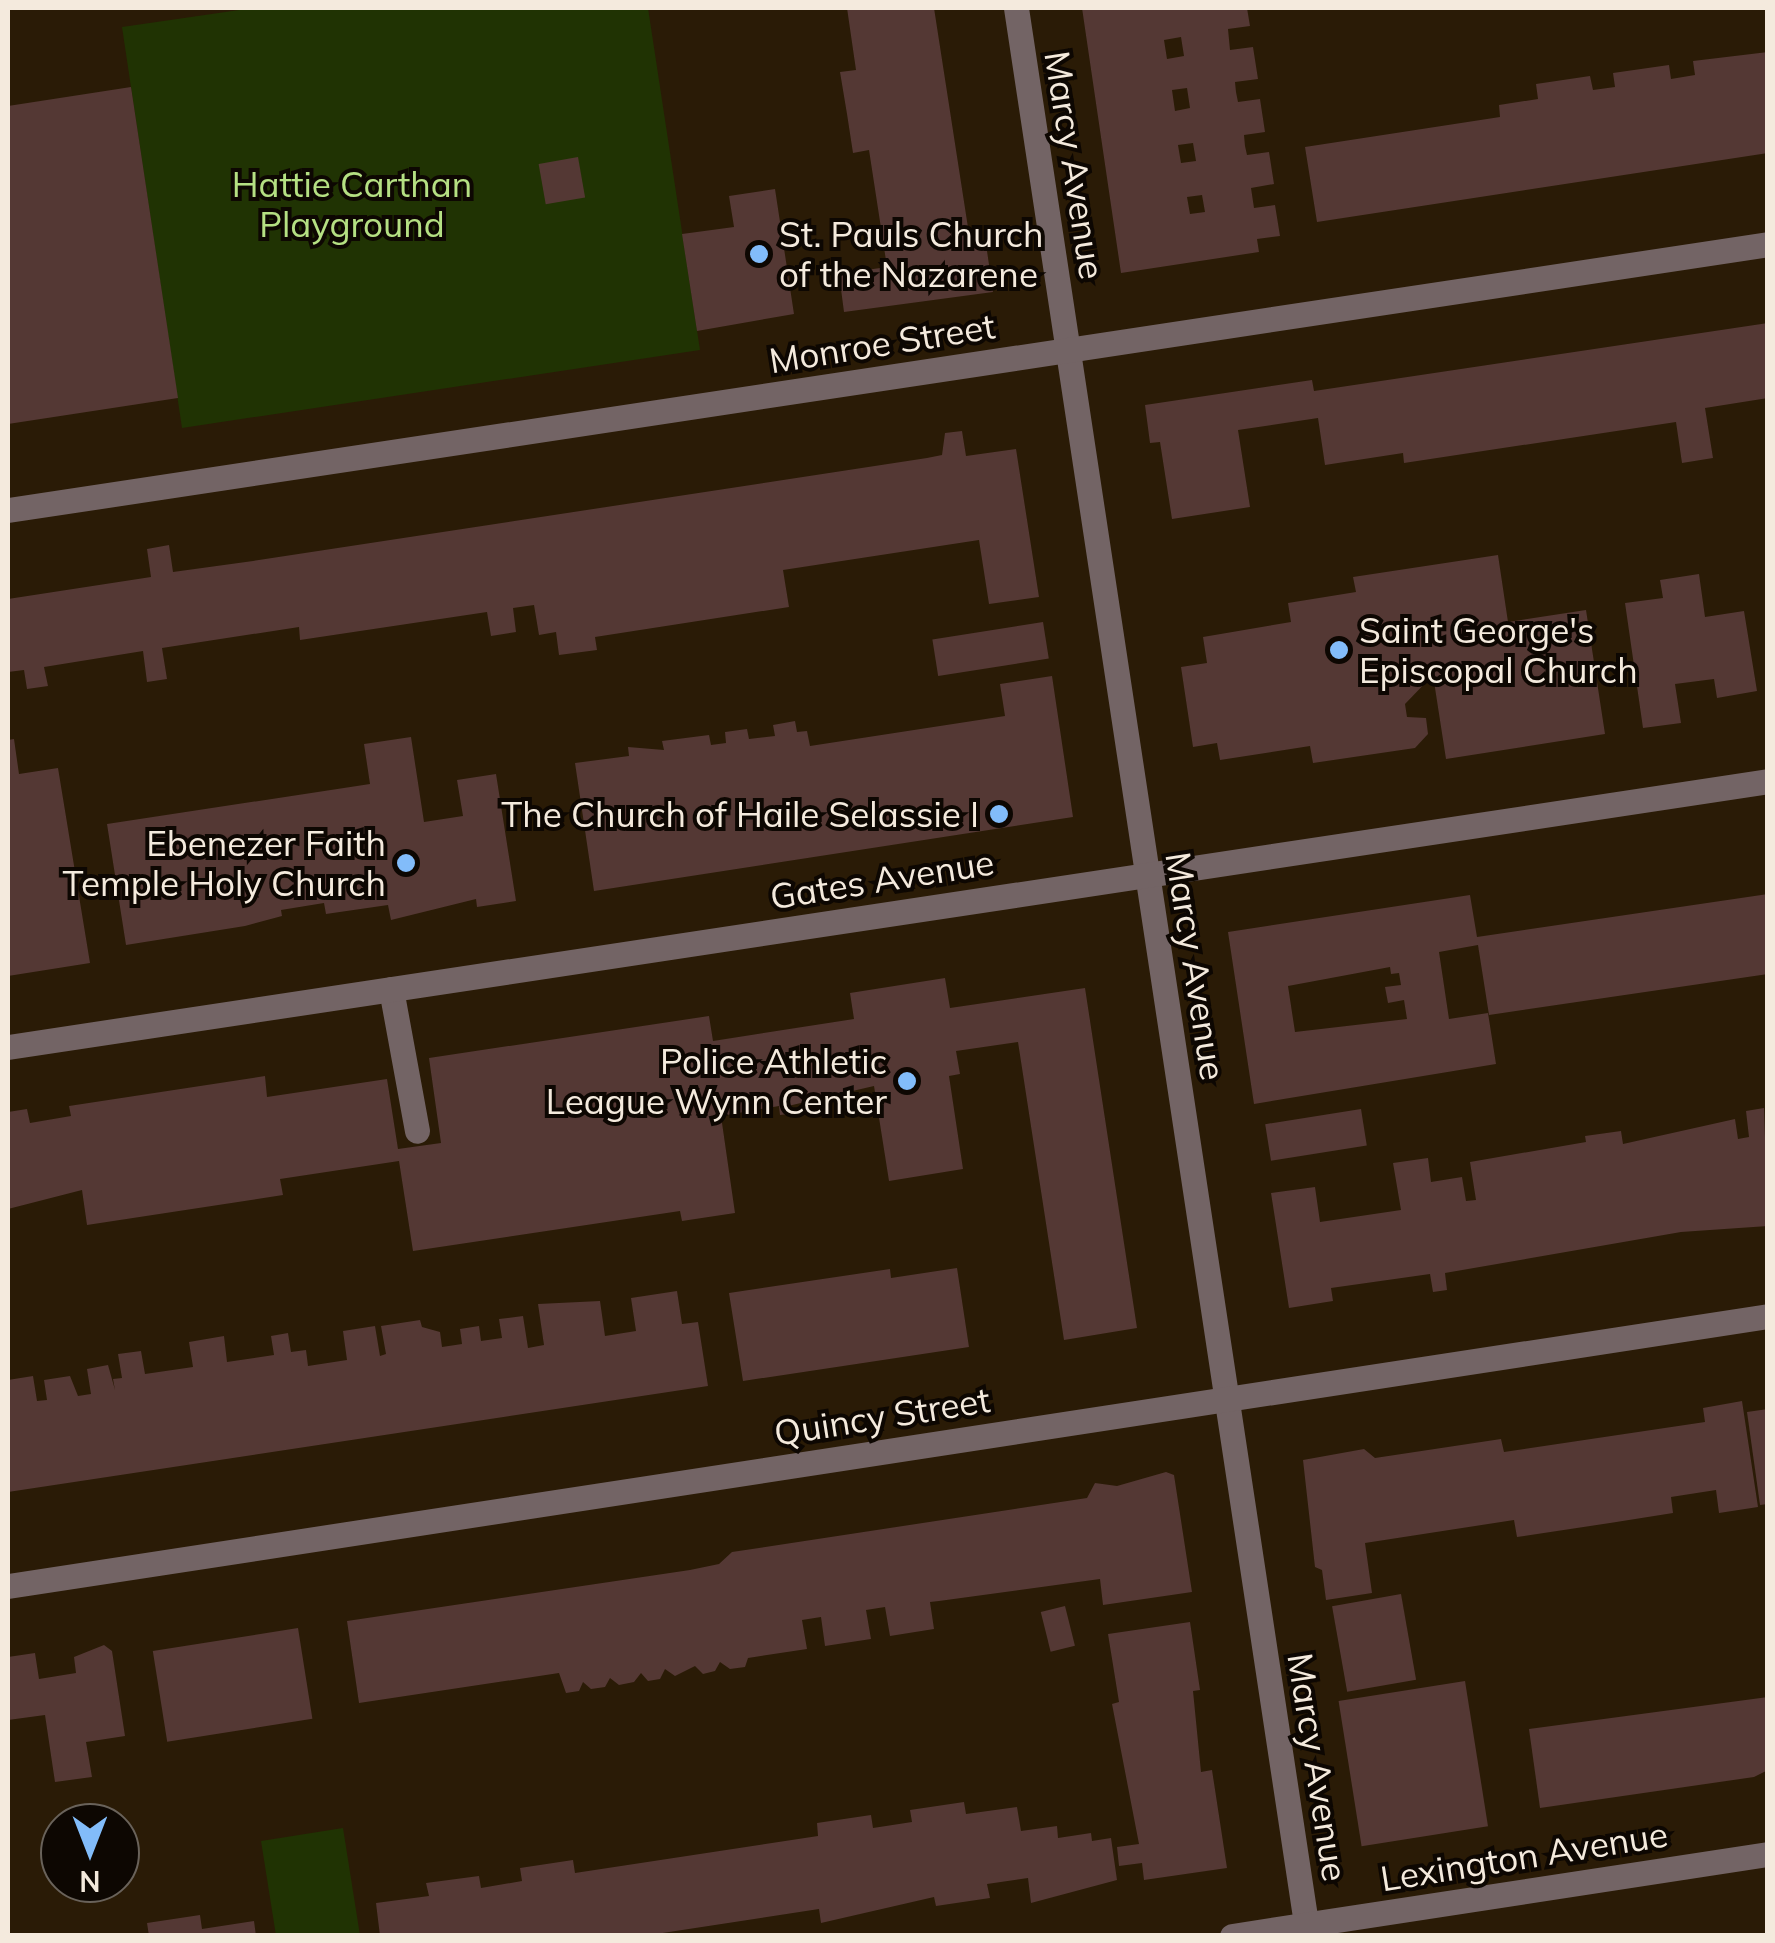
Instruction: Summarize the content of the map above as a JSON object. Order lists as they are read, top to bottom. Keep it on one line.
{"streets":{"street":["Marcy Avenue","Monroe Street","Gates Avenue","Quincy Street","Lexington Avenue"]},"crossings":[["Marcy Avenue","Monroe Street"],["Marcy Avenue","Gates Avenue"],["Marcy Avenue","Quincy Street"],["Marcy Avenue","Lexington Avenue"]],"parks":["Hattie Carthan Playground"],"places":["St. Pauls Church of the Nazarene","Saint George's Episcopal Church","The Church of Haile Selassie I","Ebenezer Faith Temple Holy Church","Police Athletic League Wynn Center"],"north":"bottom"}
